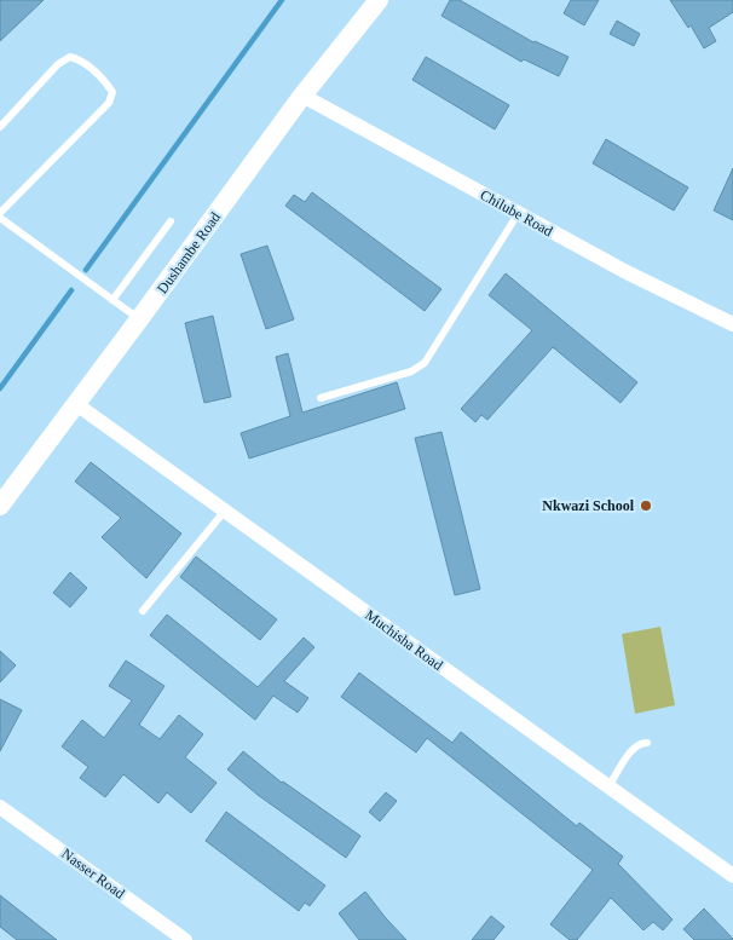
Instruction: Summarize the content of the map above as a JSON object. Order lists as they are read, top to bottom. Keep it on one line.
{"streets":{"street":["Chilube Road","Dushambe Road","Muchisha Road","Nasser Road"]},"crossings":[["Chilube Road","Dushambe Road"],["Dushambe Road","Muchisha Road"]],"places":["Nkwazi School"]}
